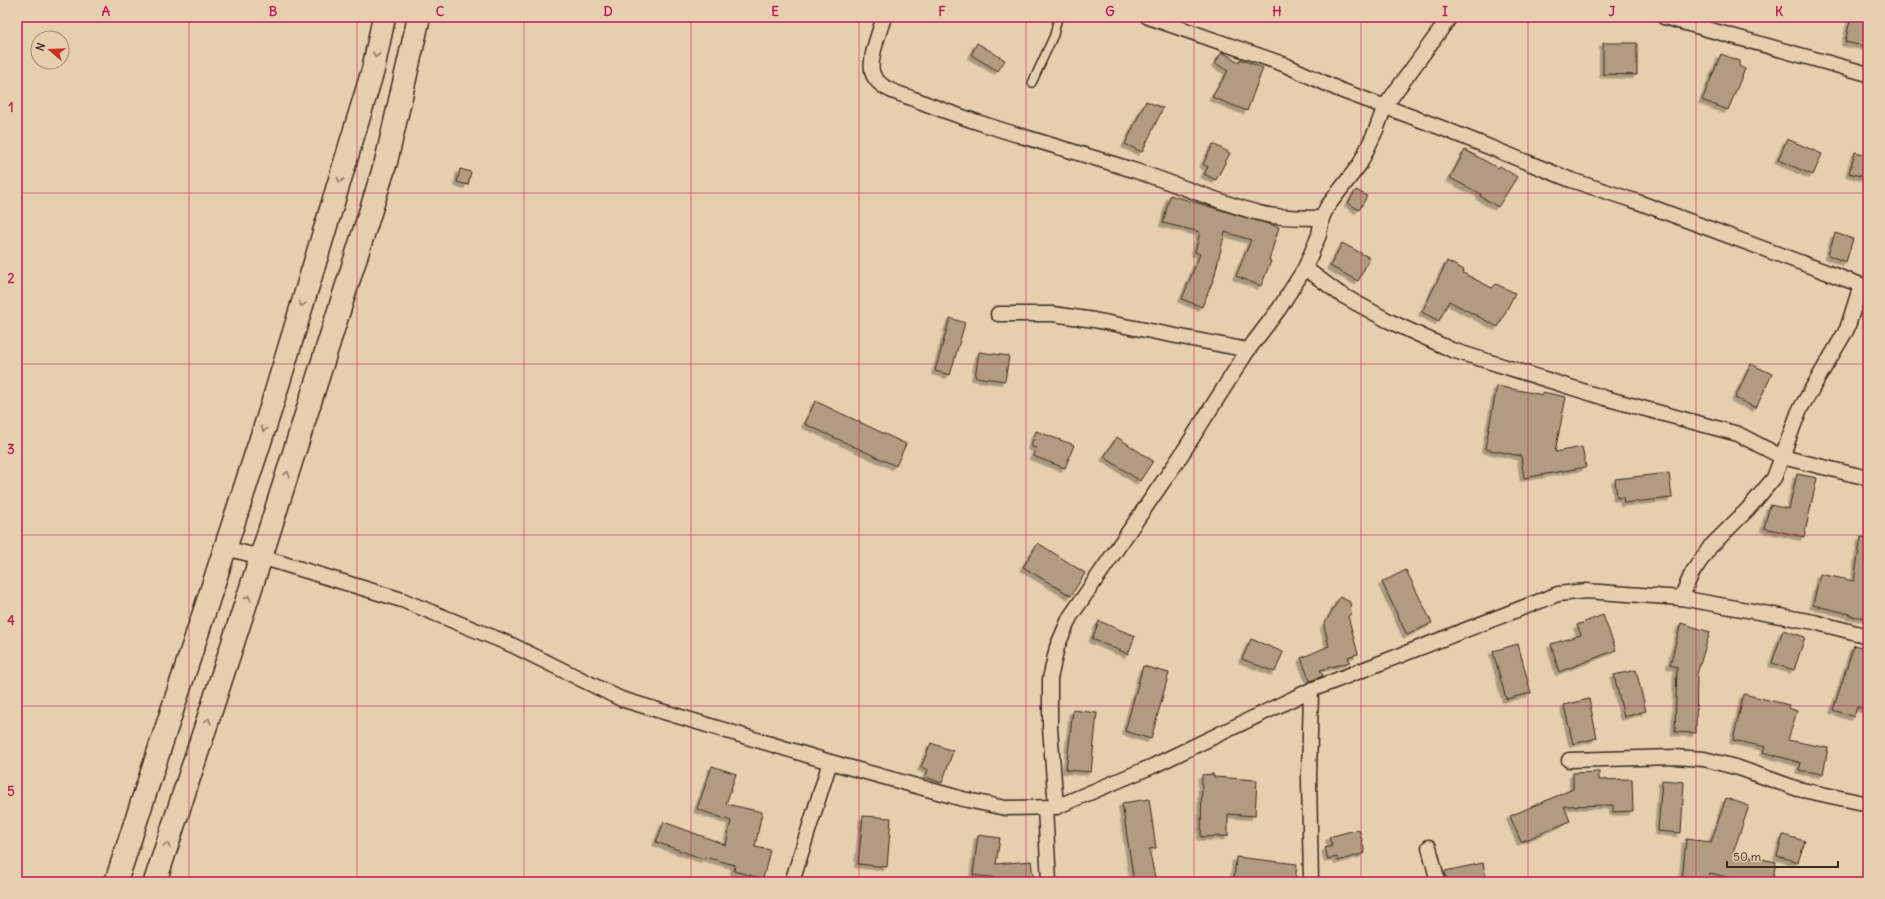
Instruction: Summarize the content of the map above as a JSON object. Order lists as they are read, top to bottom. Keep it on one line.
{"scale_bar":"50 m","north":"left","grid":{"columns":["A","B","C","D","E","F","G","H","I","J","K"],"rows":["1","2","3","4","5"]}}
